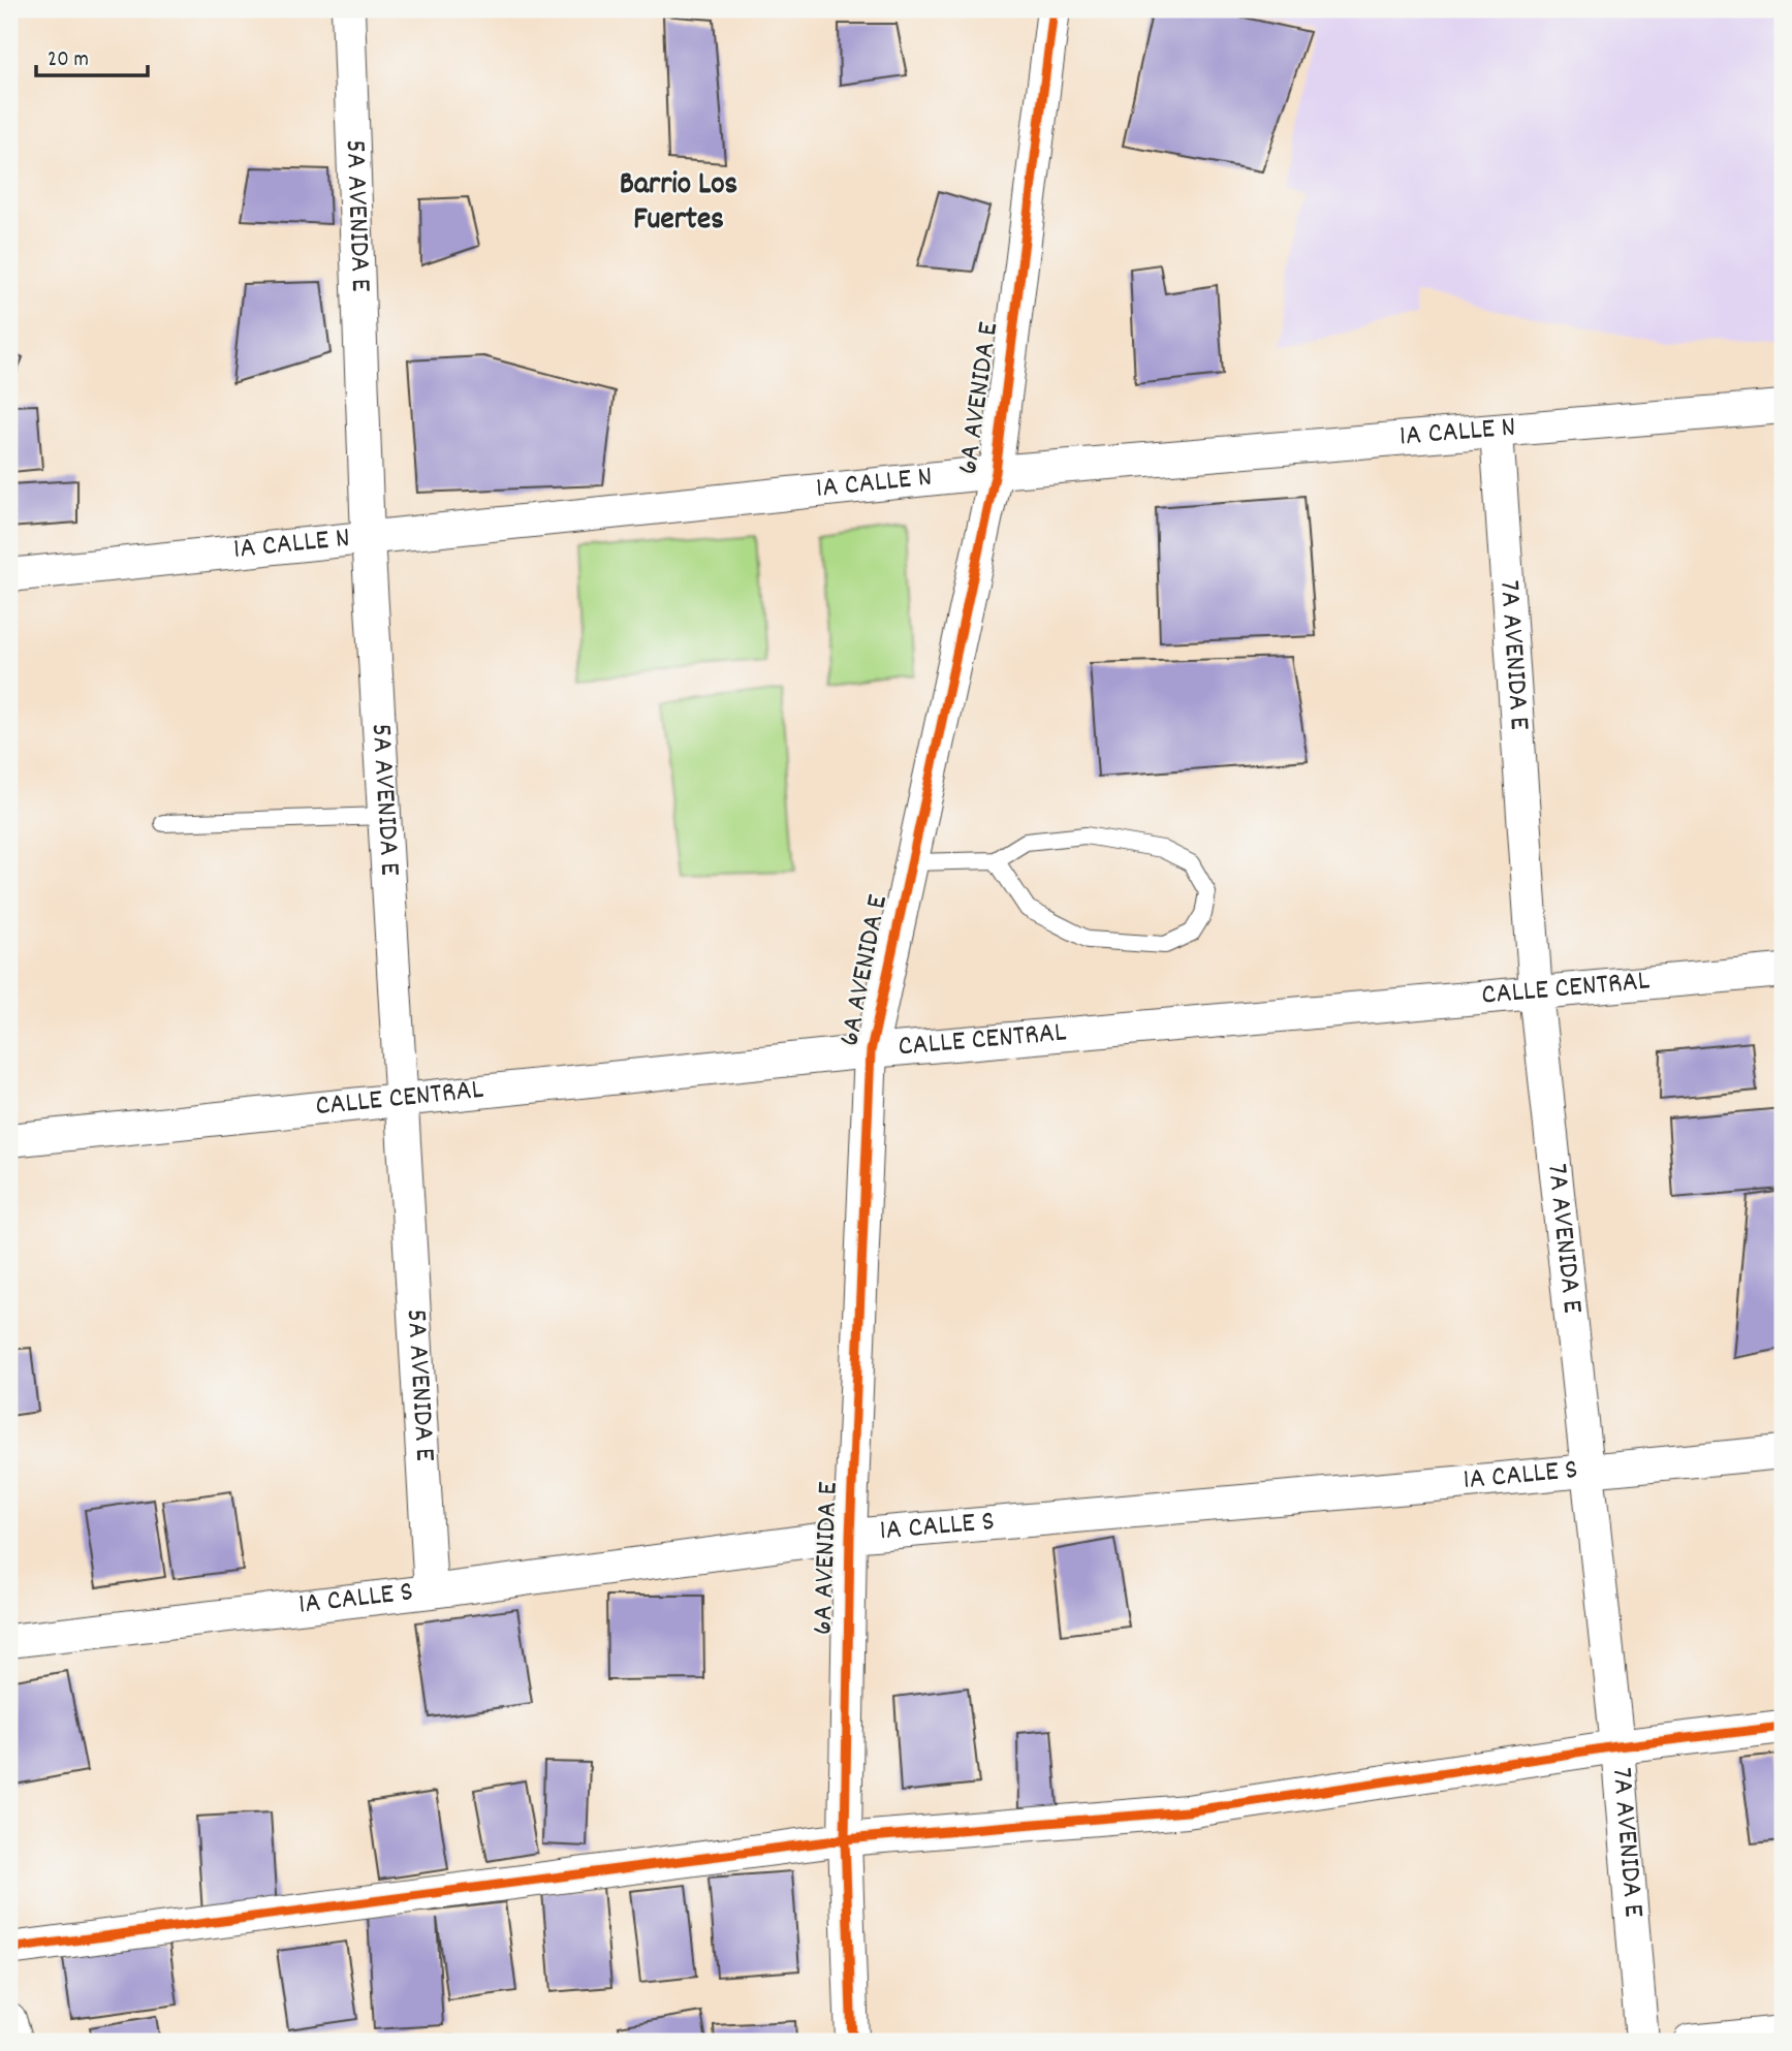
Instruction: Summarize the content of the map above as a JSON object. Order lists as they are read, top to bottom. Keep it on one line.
{"streets":{"street":["5A AVENIDA E","6A AVENIDA E","1A CALLE N","7A AVENIDA E","CALLE CENTRAL","1A CALLE S"]},"crossings":[["5A AVENIDA E","1A CALLE N"],["5A AVENIDA E","CALLE CENTRAL"],["5A AVENIDA E","1A CALLE S"],["6A AVENIDA E","1A CALLE N"],["6A AVENIDA E","CALLE CENTRAL"],["6A AVENIDA E","1A CALLE S"],["1A CALLE N","7A AVENIDA E"],["7A AVENIDA E","CALLE CENTRAL"],["7A AVENIDA E","1A CALLE S"]],"districts":["Barrio Los Fuertes"],"scale_bar":"20 m"}
